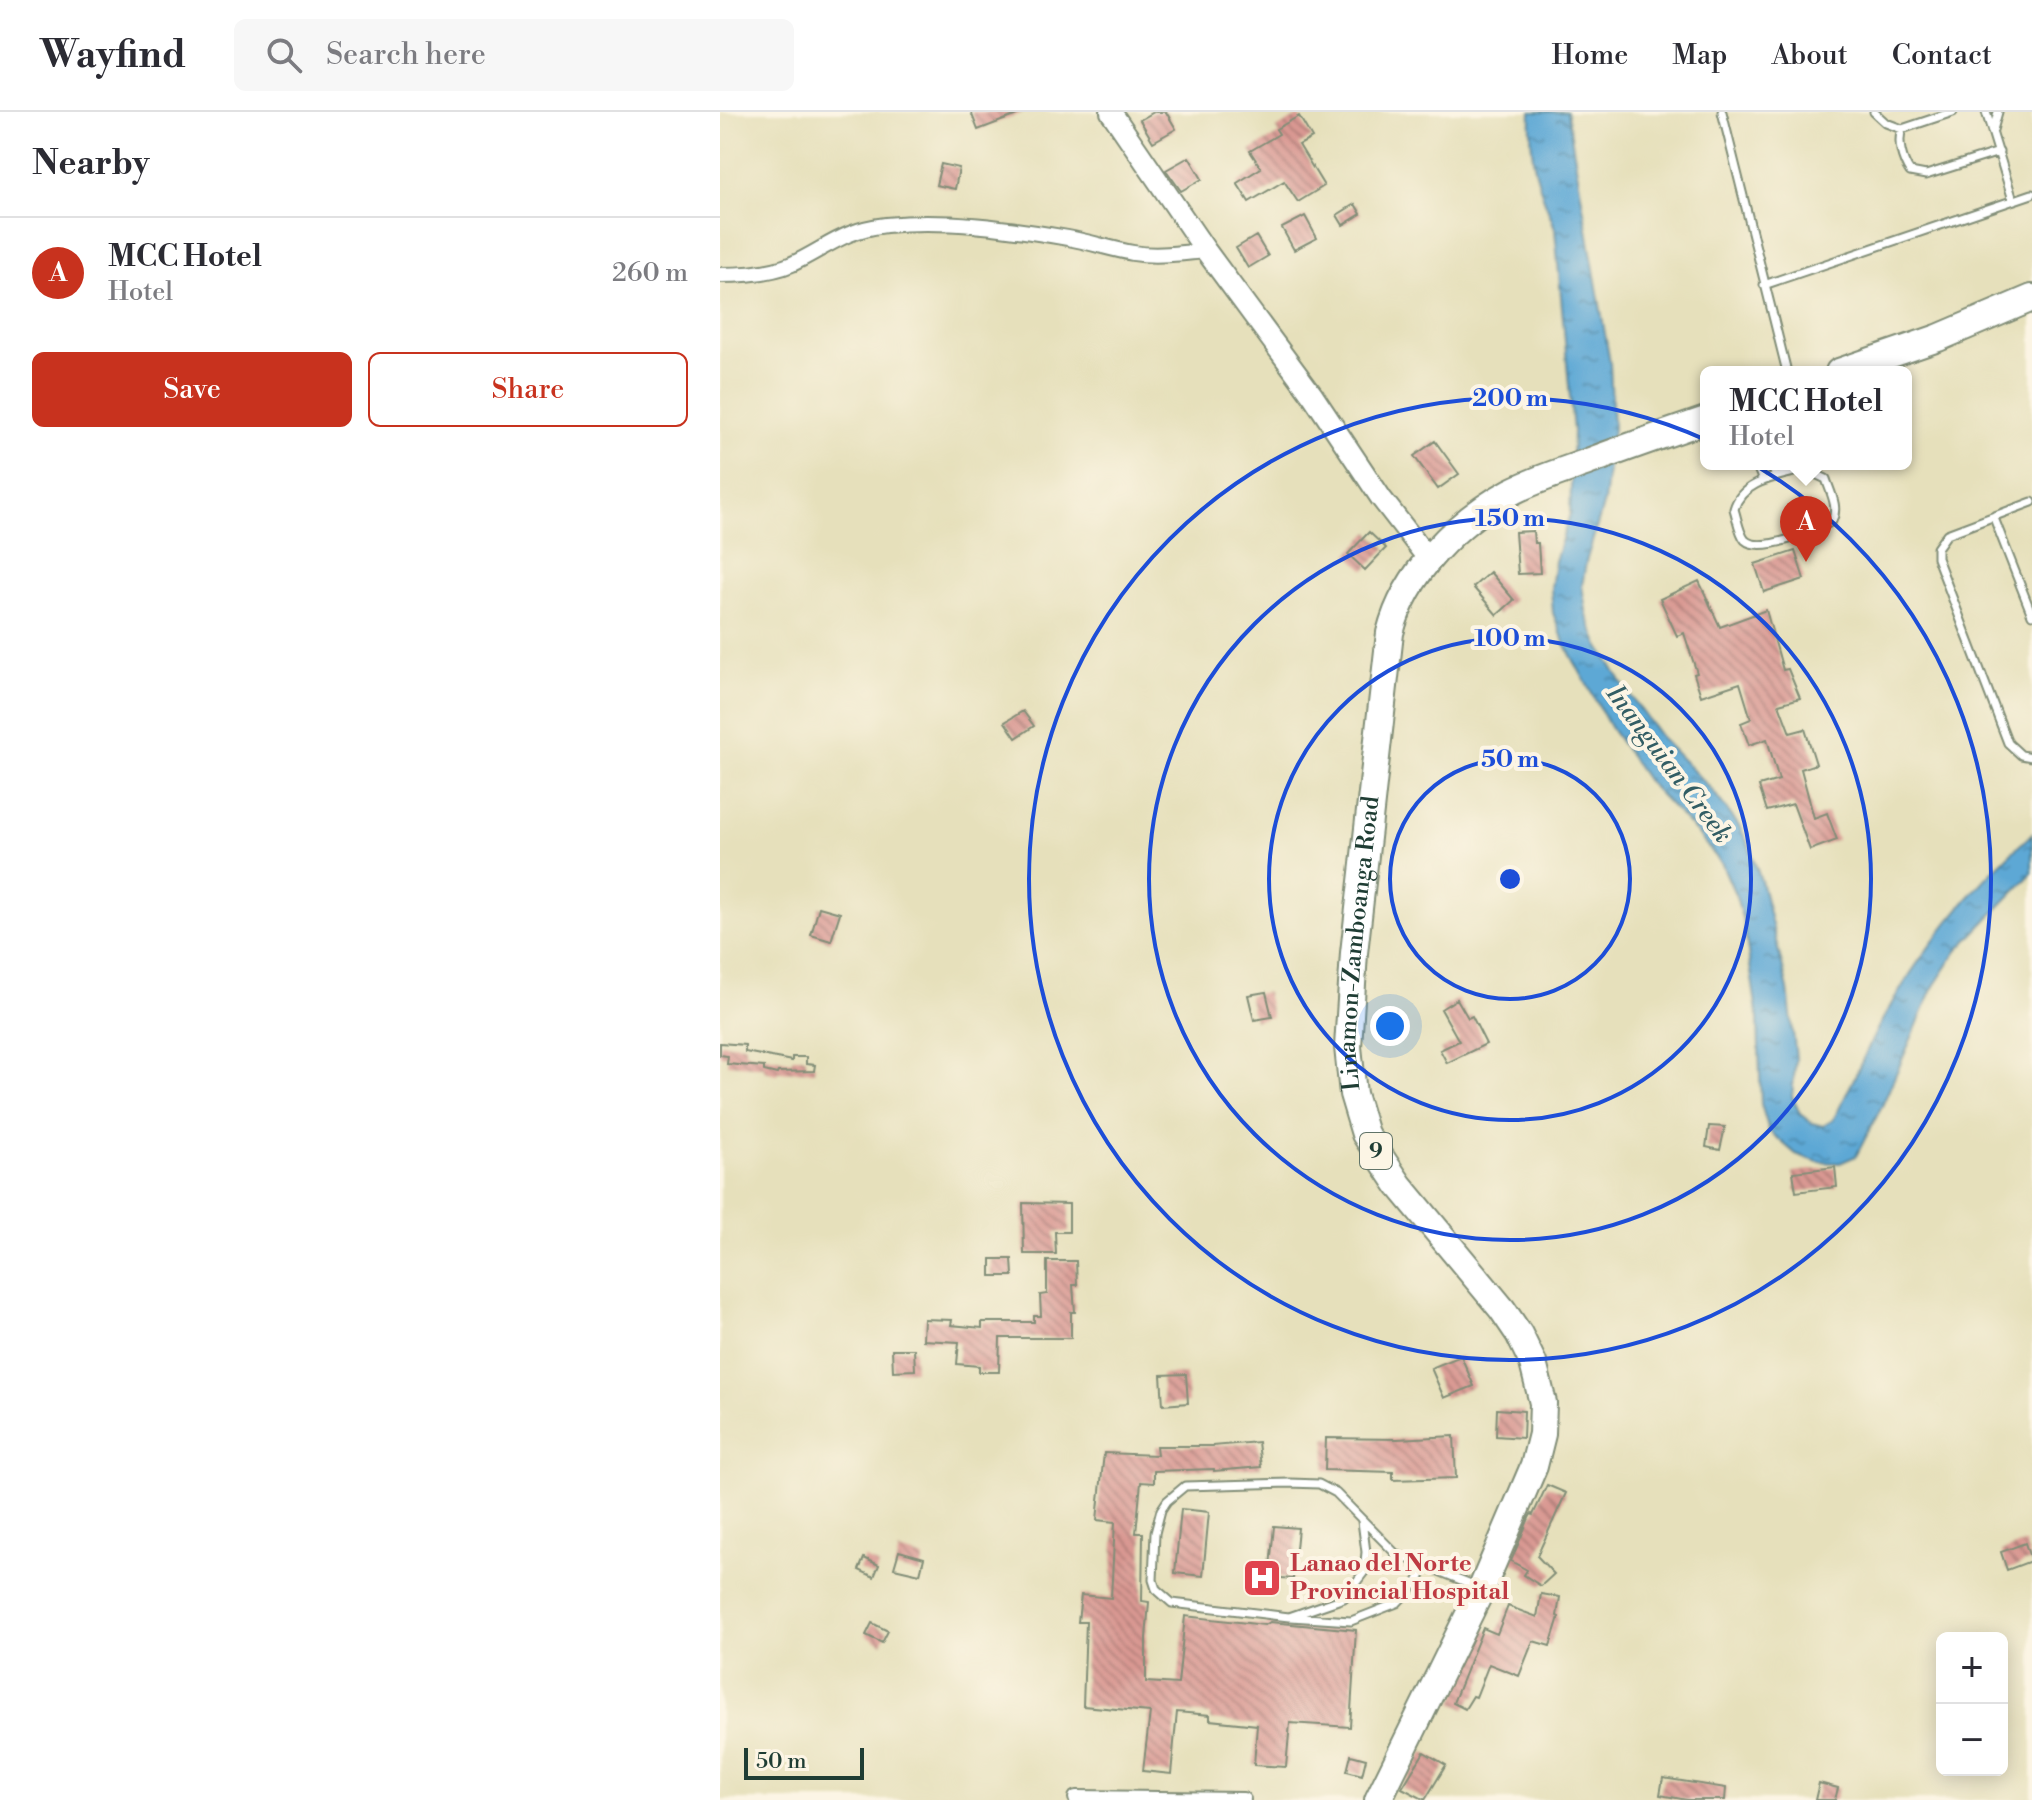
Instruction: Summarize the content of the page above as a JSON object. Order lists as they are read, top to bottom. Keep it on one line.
{"streets":{"highway":["Linamon-Zamboanga Road","9"]},"water":["Inanguian Creek"],"places":{"hospital":["Lanao del Norte Provincial Hospital"]},"scale_bar":"50 m","page":{"header":"Wayfind","search":"Search here","nav":["Home","Map","About","Contact"],"heading":"Nearby","list":[{"mark":"A","name":"MCC Hotel","note":"Hotel","value":"260 m"}],"buttons":["Save","Share"],"popup":["MCC Hotel","Hotel"],"pins":"A","map_buttons":["+","−"],"scale":"50 m"},"rings":["200 m","150 m","100 m","50 m"]}
